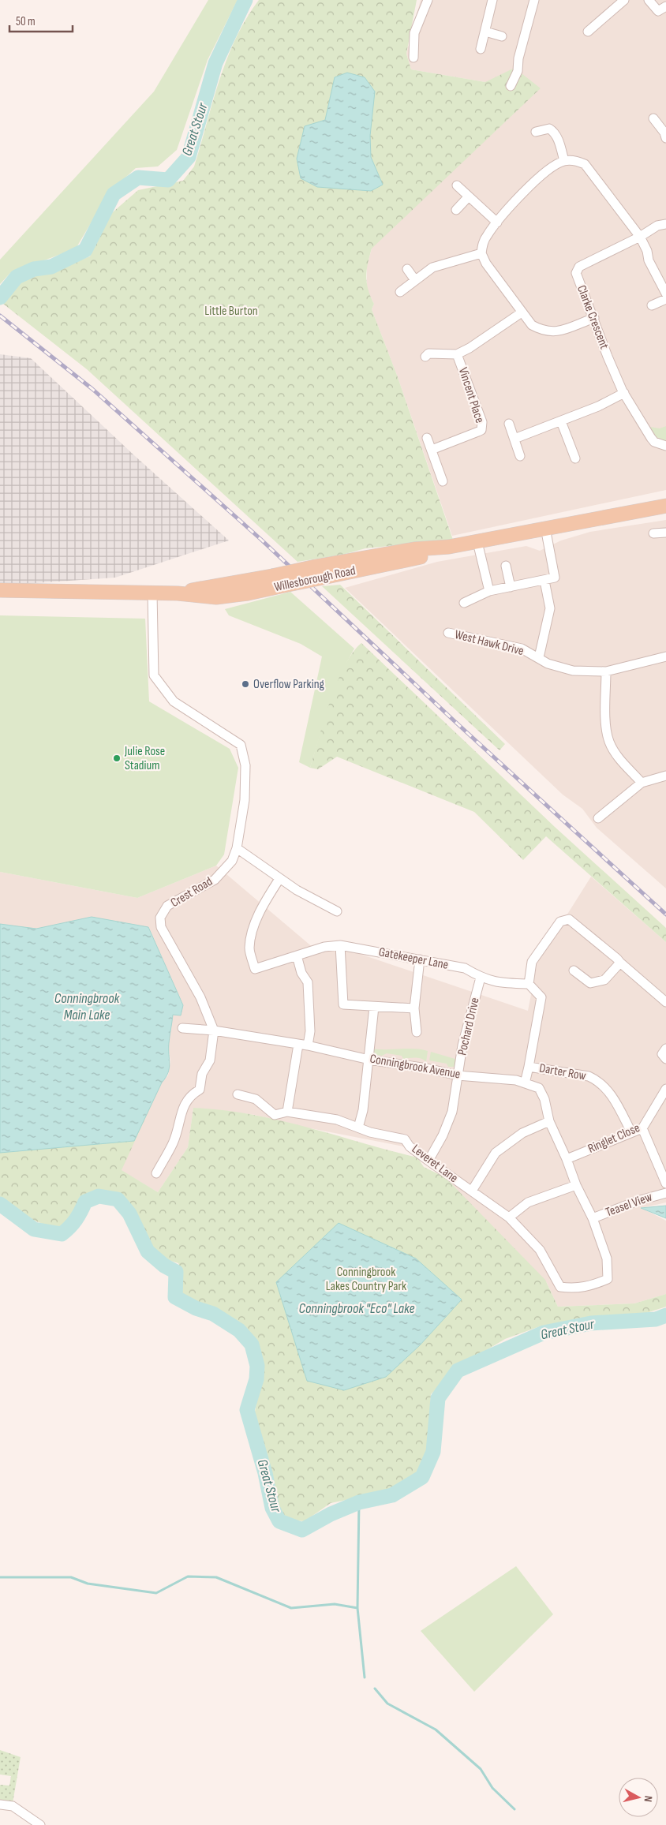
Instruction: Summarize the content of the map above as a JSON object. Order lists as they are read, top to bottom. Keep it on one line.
{"streets":{"main road":["Willesborough Road"],"street":["Clarke Crescent","Vincent Place","West Hawk Drive","Crest Road","Gatekeeper Lane","Pochard Drive","Conningbrook Avenue","Darter Row","Ringlet Close","Leveret Lane","Teasel View"]},"crossings":[["Crest Road","Conningbrook Avenue"],["Gatekeeper Lane","Pochard Drive"],["Pochard Drive","Conningbrook Avenue"],["Pochard Drive","Leveret Lane"],["Conningbrook Avenue","Darter Row"],["Conningbrook Avenue","Ringlet Close"],["Conningbrook Avenue","Leveret Lane"],["Conningbrook Avenue","Teasel View"],["Darter Row","Ringlet Close"],["Ringlet Close","Teasel View"]],"water":["Great Stour","Conningbrook Main Lake","Conningbrook \"Eco\" Lake"],"parks":["Little Burton","Conningbrook Lakes Country Park"],"places":["Overflow Parking","Julie Rose Stadium"],"scale_bar":"50 m","north":"right"}
